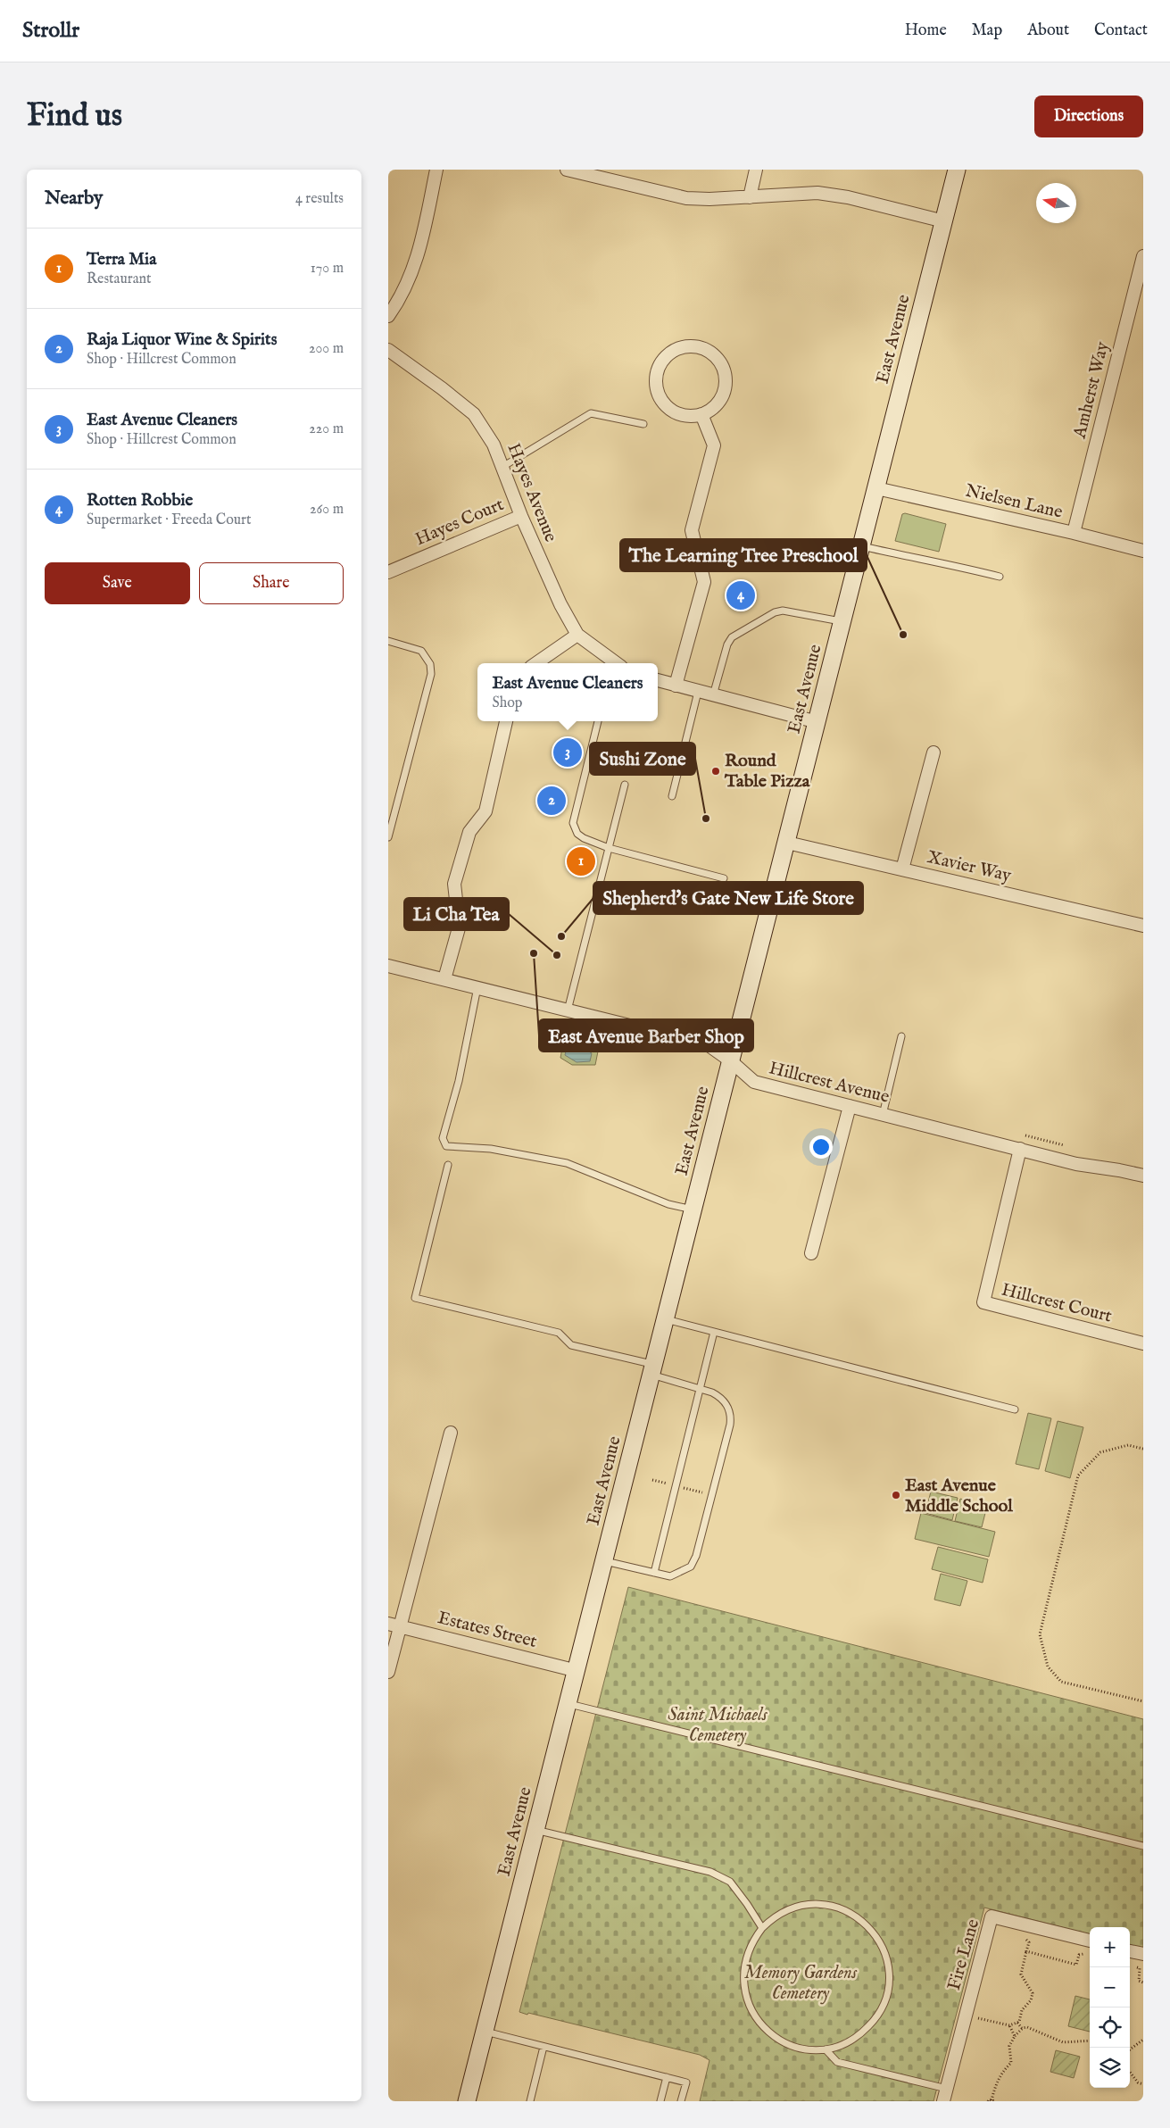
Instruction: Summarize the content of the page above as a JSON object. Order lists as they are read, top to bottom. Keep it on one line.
{"streets":{"main road":["East Avenue"],"street":["Amherst Way","Hayes Avenue","Nielsen Lane","Hayes Court","Xavier Way","Hillcrest Avenue","Hillcrest Court","Estates Street","Fire Lane"]},"crossings":[["East Avenue","Nielsen Lane"],["East Avenue","Xavier Way"],["East Avenue","Hillcrest Avenue"],["East Avenue","Estates Street"],["Amherst Way","Nielsen Lane"],["Hayes Avenue","Hayes Court"],["Hillcrest Avenue","Hillcrest Court"]],"parks":["Saint Michaels Cemetery","Memory Gardens Cemetery"],"places":["The Learning Tree Preschool","Round Table Pizza","Sushi Zone","Shepherd's Gate New Life Store","East Avenue Barber Shop","Li Cha Tea","East Avenue Middle School"],"north":"left","page":{"header":"Strollr","nav":["Home","Map","About","Contact"],"buttons":["Directions",["Save","Share"]],"title":"Find us","heading":["Nearby","4 results"],"list":[{"mark":"1","name":"Terra Mia","note":"Restaurant","value":"170 m"},{"mark":"2","name":"Raja Liquor Wine & Spirits","note":"Shop · Hillcrest Common","value":"200 m"},{"mark":"3","name":"East Avenue Cleaners","note":"Shop · Hillcrest Common","value":"220 m"},{"mark":"4","name":"Rotten Robbie","note":"Supermarket · Freeda Court","value":"260 m"}],"pins":["4","3","2","1"],"popup":["East Avenue Cleaners","Shop"],"map_buttons":["+","−"]}}
